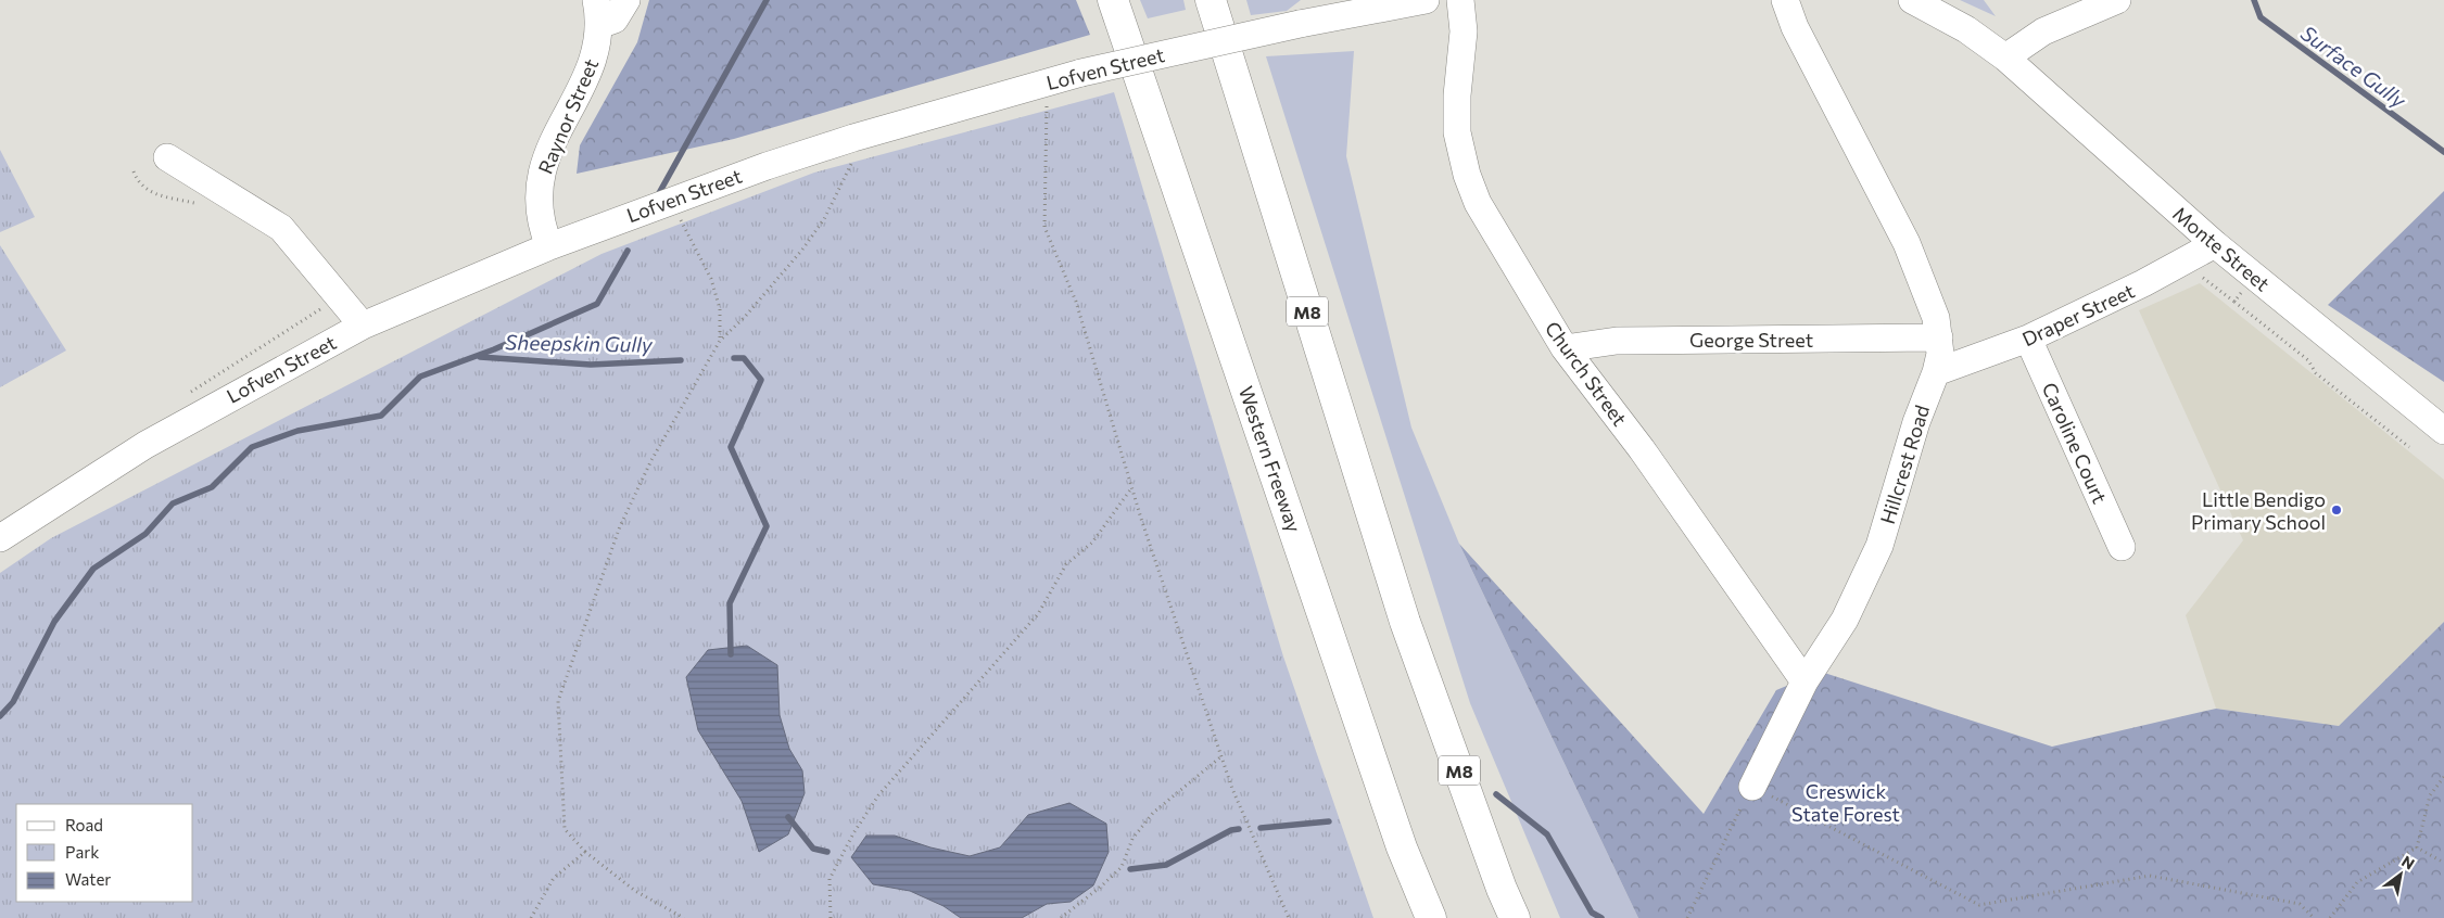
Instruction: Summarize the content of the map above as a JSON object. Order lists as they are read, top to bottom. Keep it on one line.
{"streets":{"highway":["M8","Western Freeway"],"street":["Lofven Street","Raynor Street","Monte Street","Draper Street","George Street","Church Street","Caroline Court","Hillcrest Road"]},"crossings":[["Lofven Street","Raynor Street"],["Monte Street","Draper Street"],["Draper Street","Caroline Court"],["Draper Street","Hillcrest Road"],["George Street","Church Street"],["George Street","Hillcrest Road"],["Church Street","Hillcrest Road"]],"water":["Surface Gully","Sheepskin Gully"],"parks":["Creswick State Forest"],"places":["Little Bendigo Primary School"],"legend":["Road","Park","Water"],"north":"top right"}
